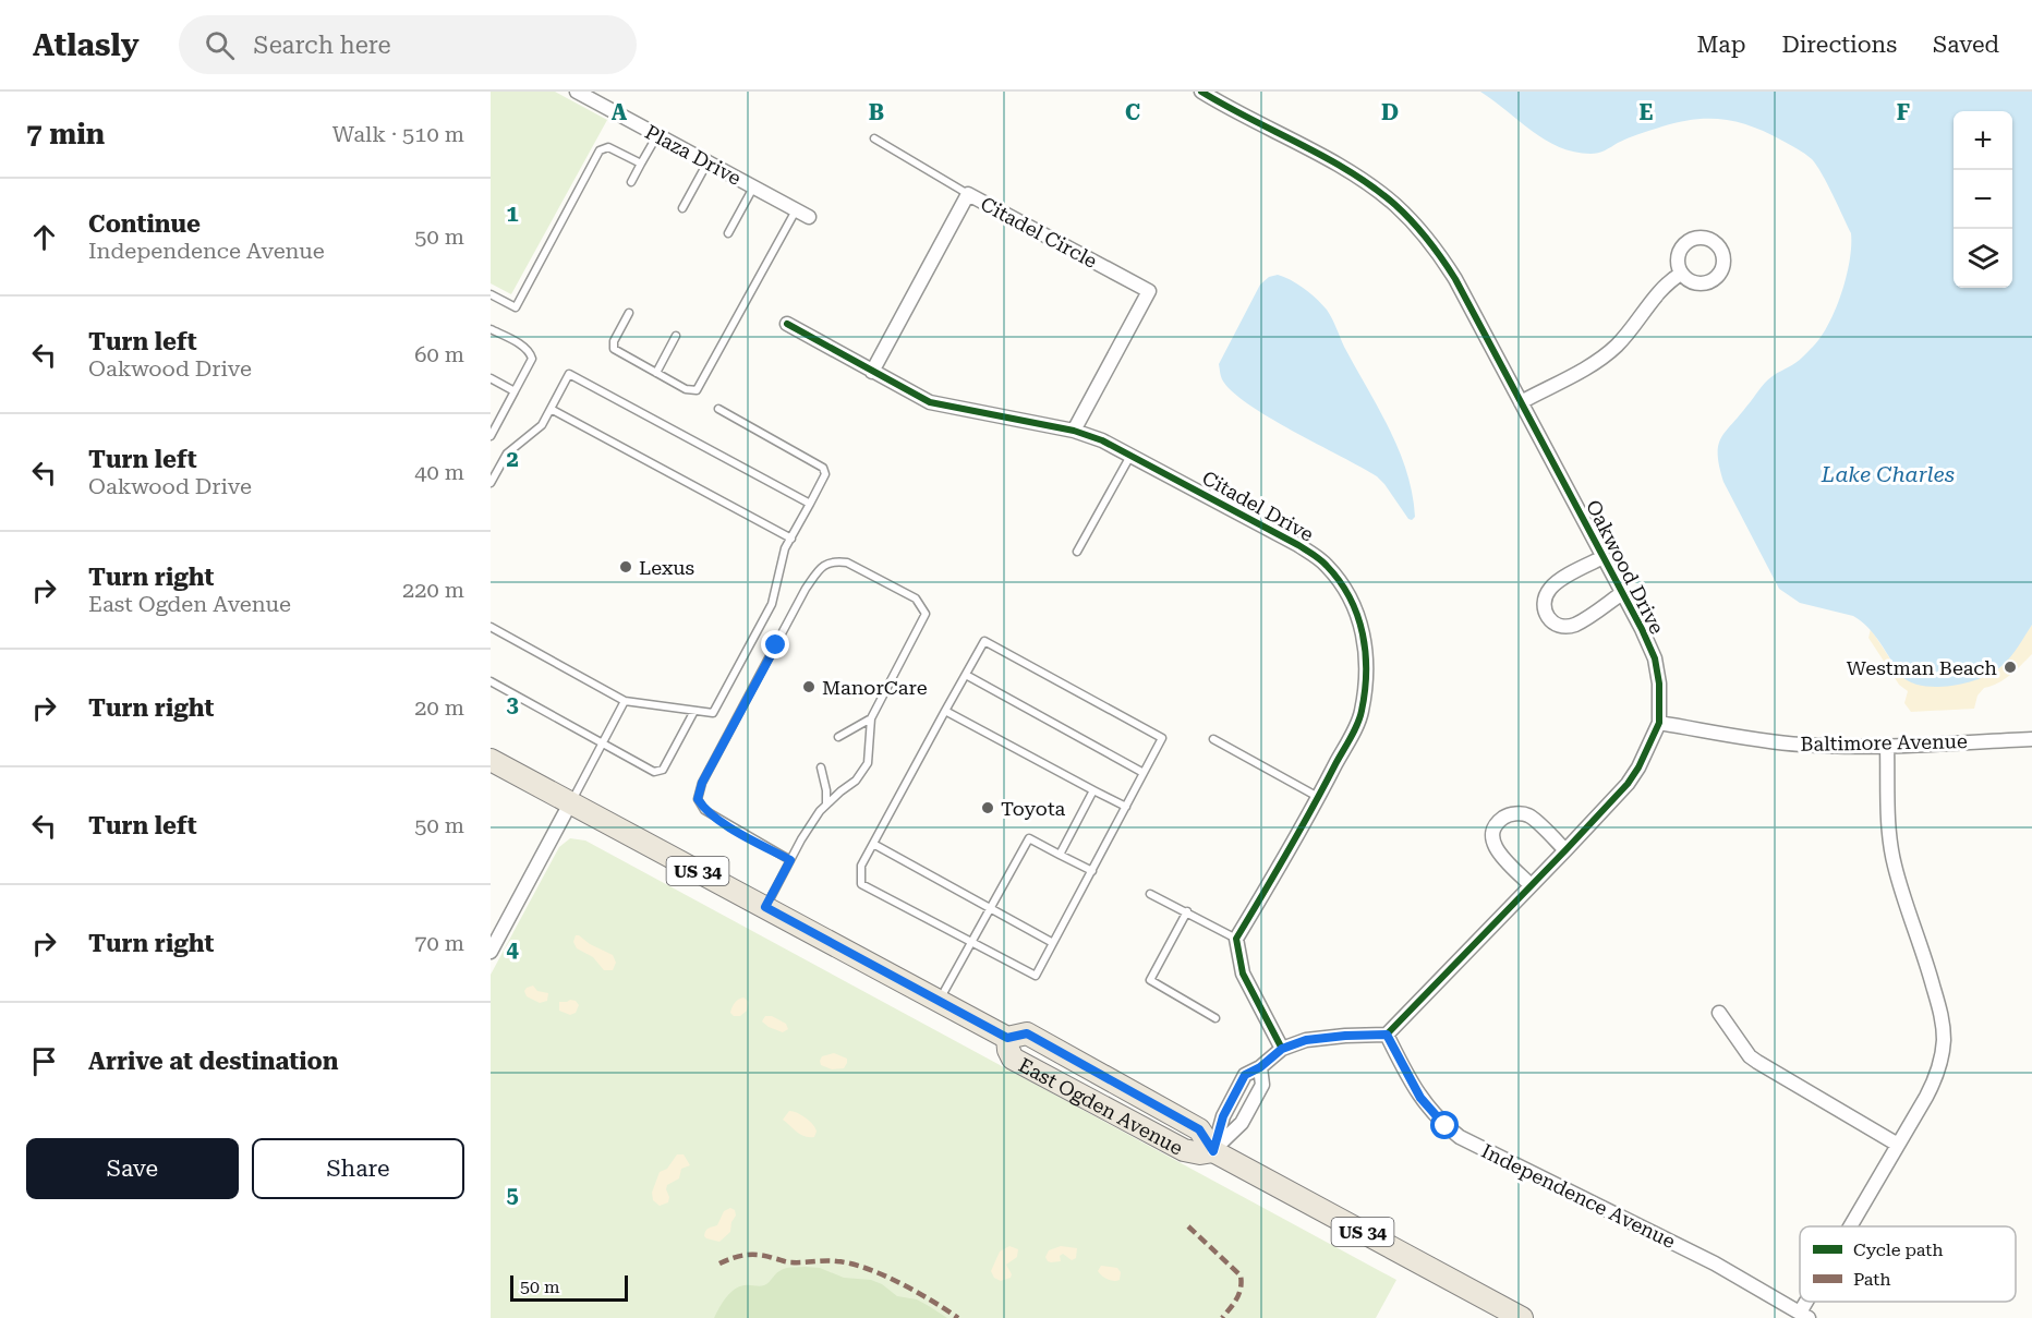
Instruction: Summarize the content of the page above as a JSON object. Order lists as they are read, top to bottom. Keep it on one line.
{"streets":{"main road":["US 34","East Ogden Avenue"],"street":["Plaza Drive","Citadel Circle","Citadel Drive","Oakwood Drive","Baltimore Avenue","Independence Avenue"]},"crossings":[["Citadel Circle","Citadel Drive"],["Oakwood Drive","Baltimore Avenue"],["Oakwood Drive","Independence Avenue"]],"water":["Lake Charles"],"places":["Lexus","Westman Beach","ManorCare","Toyota"],"legend":["Cycle path","Path"],"scale_bar":"50 m","page":{"header":"Atlasly","search":"Search here","nav":["Map","Directions","Saved"],"heading":["7 min","Walk · 510 m"],"map_buttons":["+","−"],"list":[["Continue","Independence Avenue","50 m"],["Turn left","Oakwood Drive","60 m"],["Turn left","Oakwood Drive","40 m"],["Turn right","East Ogden Avenue","220 m"],["Turn right","20 m"],["Turn left","50 m"],["Turn right","70 m"],"Arrive at destination"],"buttons":["Save","Share"],"scale":"50 m"},"grid":{"columns":["A","B","C","D","E","F"],"rows":["1","2","3","4","5"]}}
